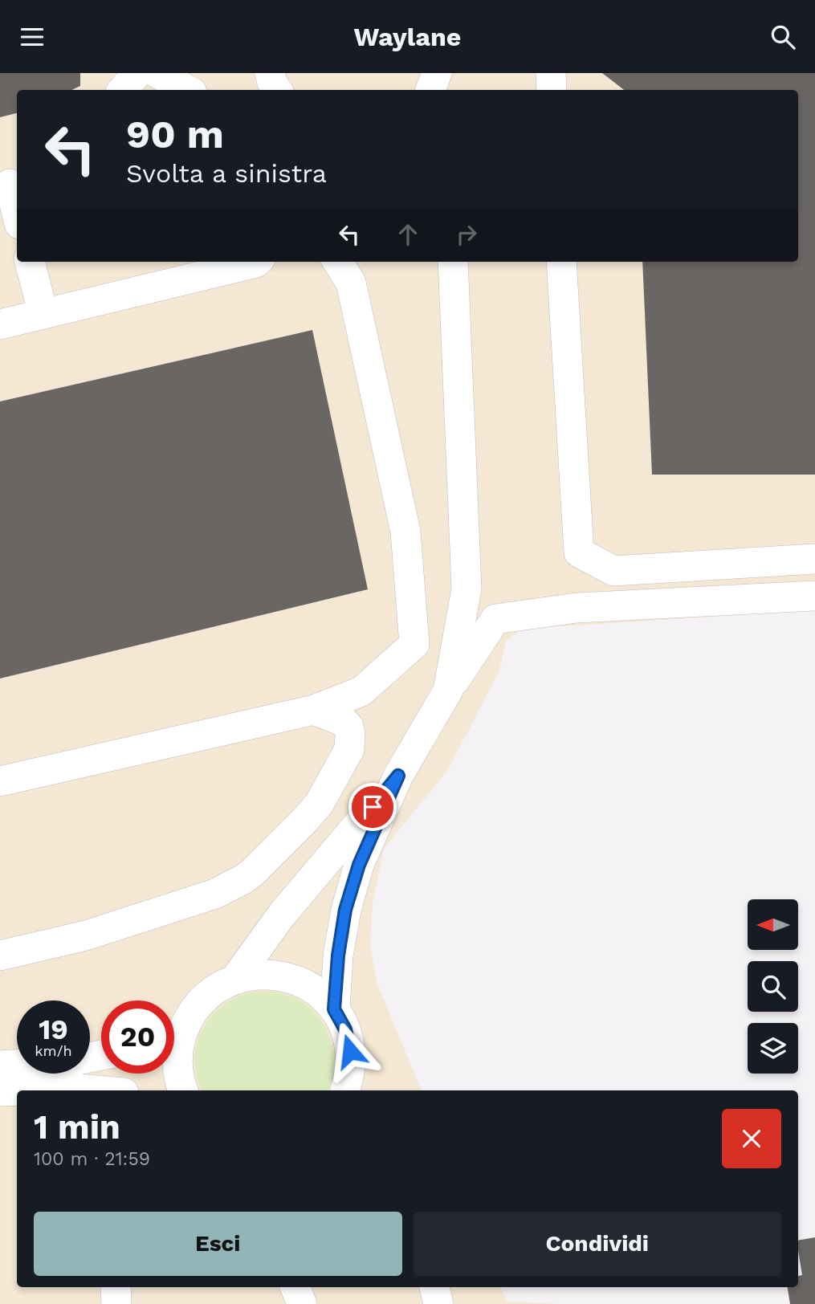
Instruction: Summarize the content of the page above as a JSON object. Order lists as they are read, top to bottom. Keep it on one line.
{"north":"left","page":{"header":"Waylane","turn":["90 m","Svolta a sinistra"],"speed":"19 km/h","limit":"20","heading":["1 min","100 m · 21:59"],"buttons":["Esci","Condividi"]}}
